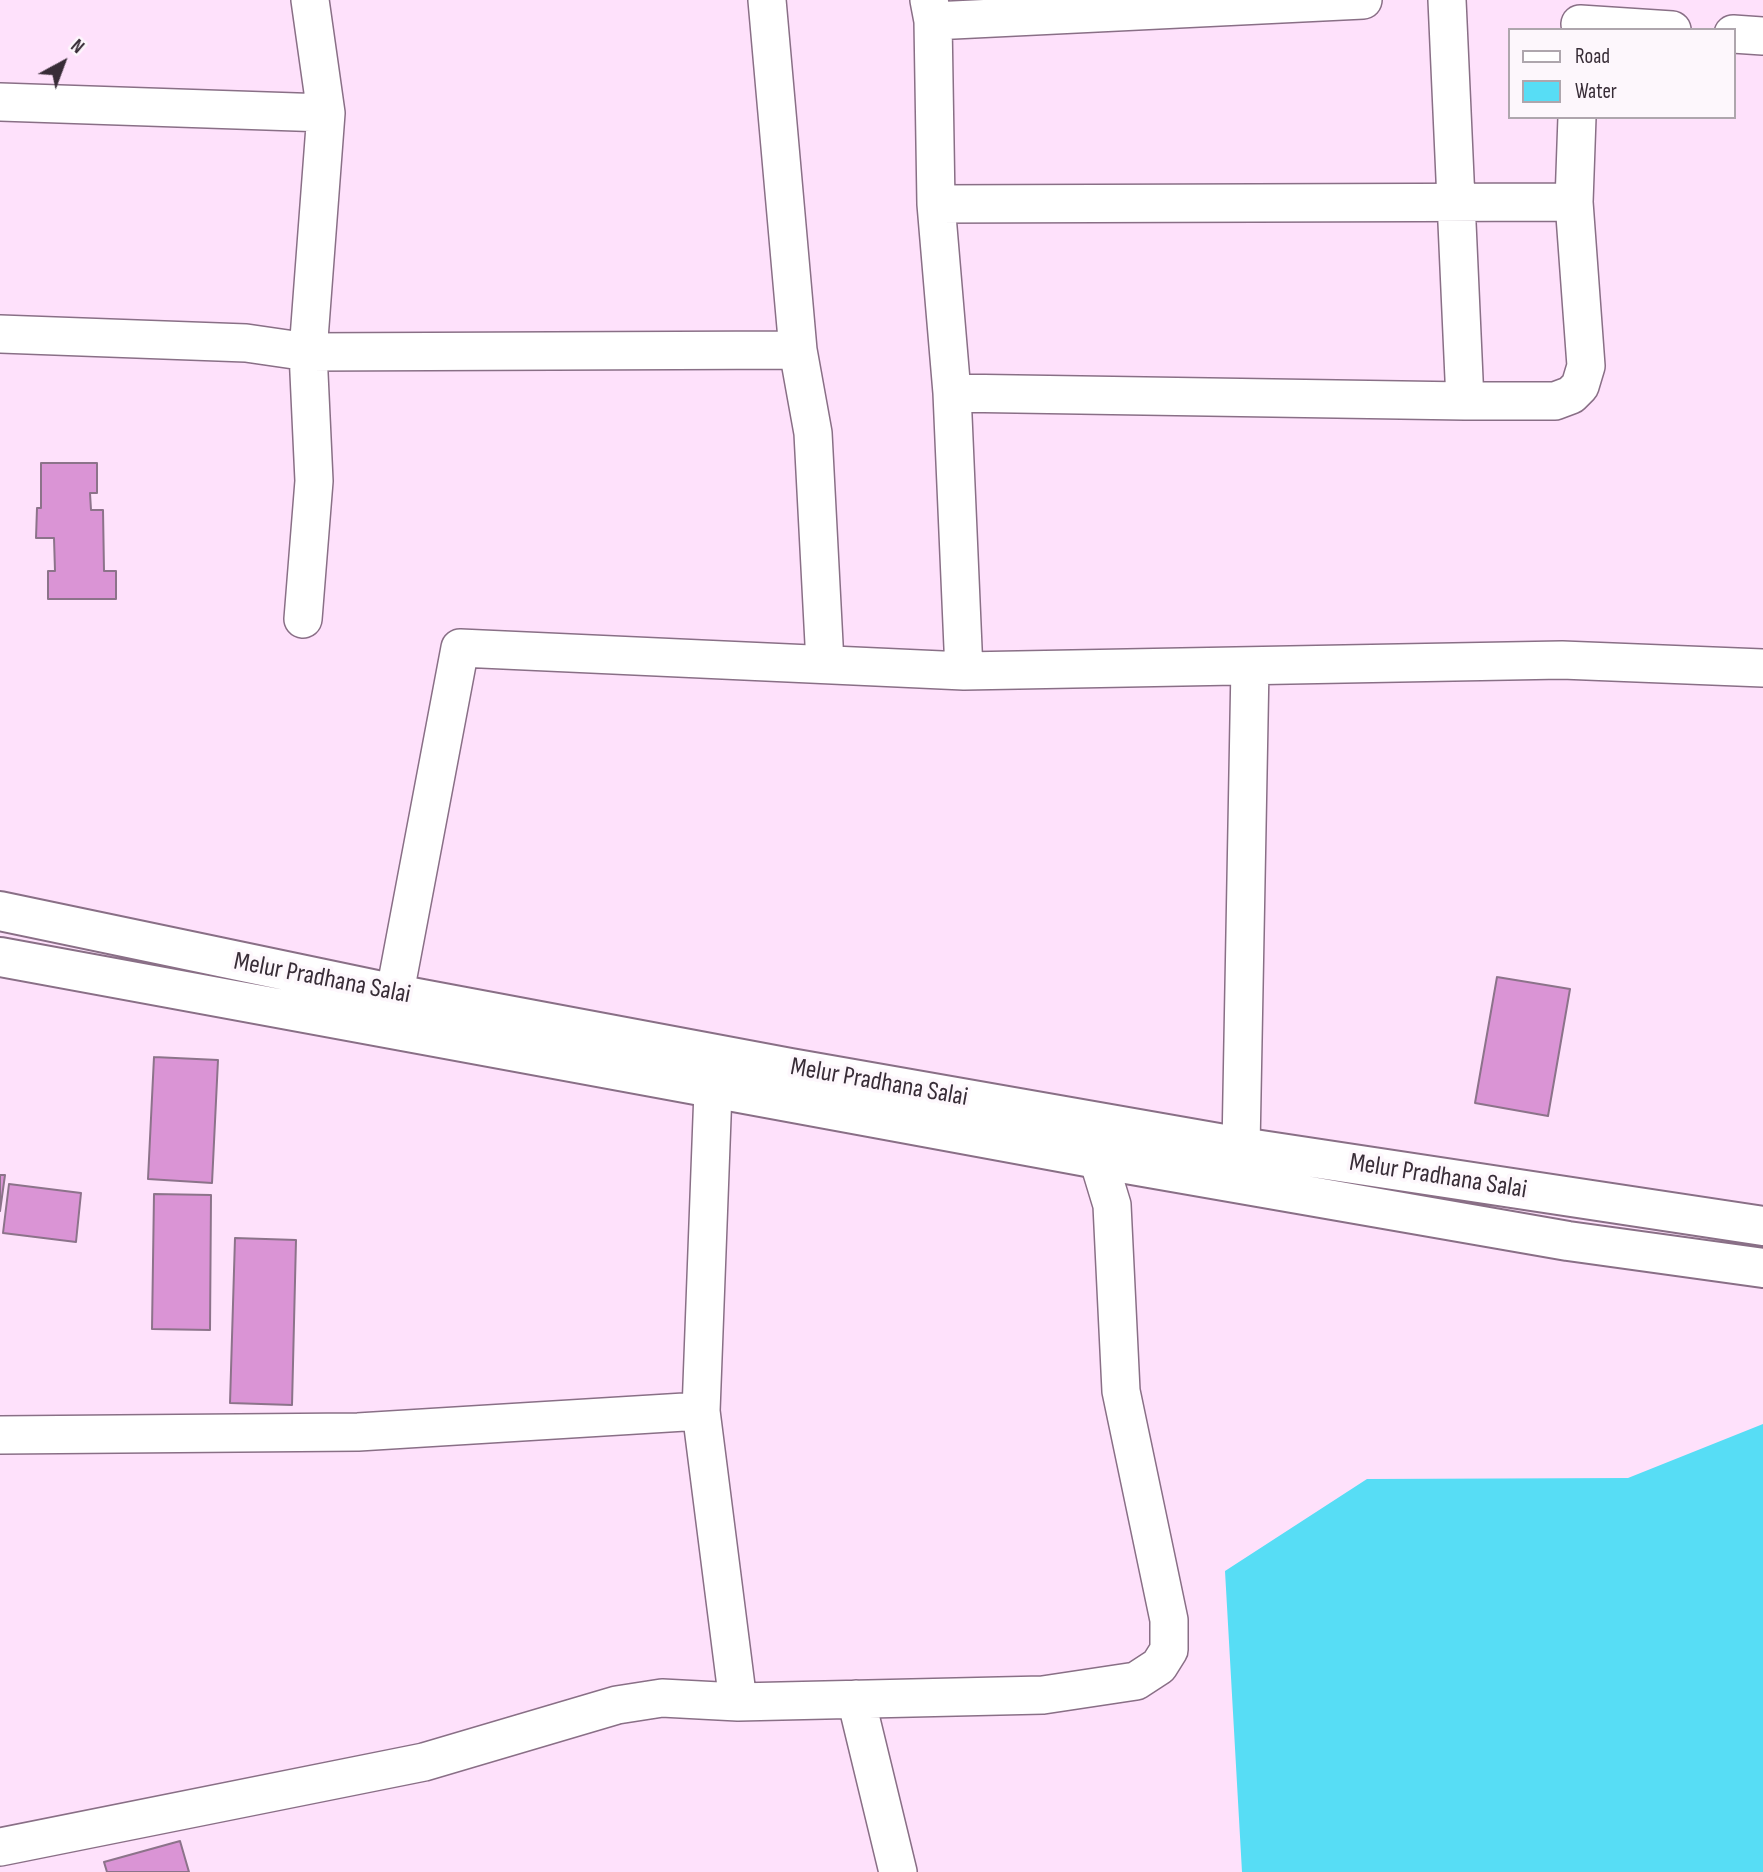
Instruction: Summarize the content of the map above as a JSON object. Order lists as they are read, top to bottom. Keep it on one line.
{"streets":{"main road":["Melur Pradhana Salai"]},"legend":["Road","Water"],"north":"top right"}
